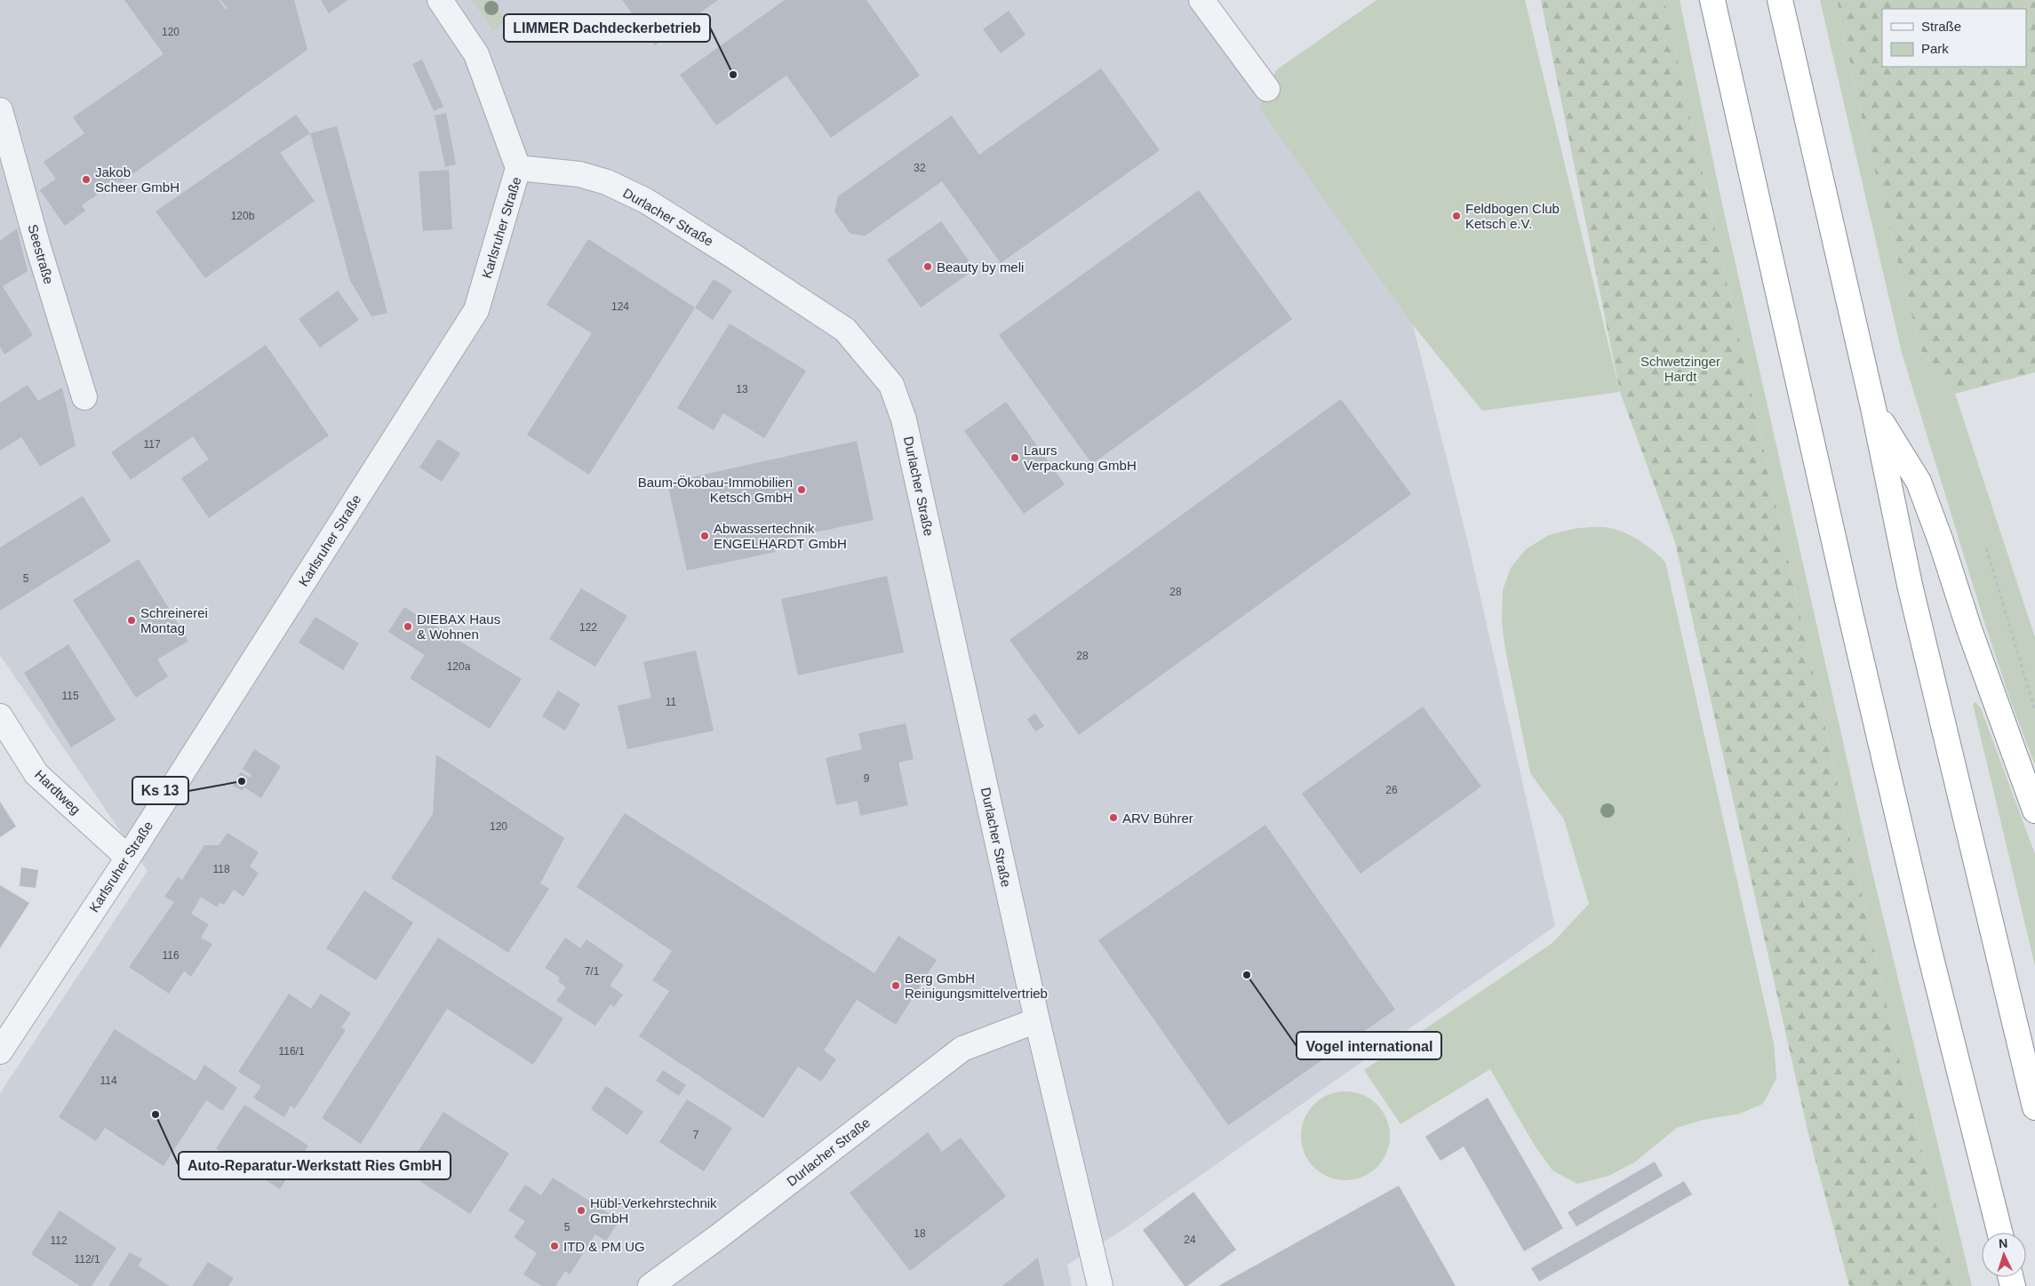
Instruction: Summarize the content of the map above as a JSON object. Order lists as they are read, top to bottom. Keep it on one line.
{"streets":{"street":["Durlacher Straße","Karlsruher Straße","Seestraße","Hardtweg"]},"crossings":[["Durlacher Straße","Karlsruher Straße"],["Karlsruher Straße","Hardtweg"]],"parks":["Schwetzinger Hardt"],"places":["LIMMER Dachdeckerbetrieb","Jakob Scheer GmbH","Feldbogen Club Ketsch e.V.","Beauty by meli","Laurs Verpackung GmbH","Baum-Ökobau-Immobilien Ketsch GmbH","Abwassertechnik ENGELHARDT GmbH","Schreinerei Montag","DIEBAX Haus & Wohnen","Ks 13","ARV Bührer","Vogel international","Berg GmbH Reinigungsmittelvertrieb","Auto-Reparatur-Werkstatt Ries GmbH","Hübl-Verkehrstechnik GmbH","ITD & PM UG"],"house_numbers":["120","32","120b","124","13","117","5","28","122","28","120a","115","11","9","26","120","118","116","7/1","116/1","114","7","5","18","24","112","112/1"],"legend":["Straße","Park"],"north":"top"}
